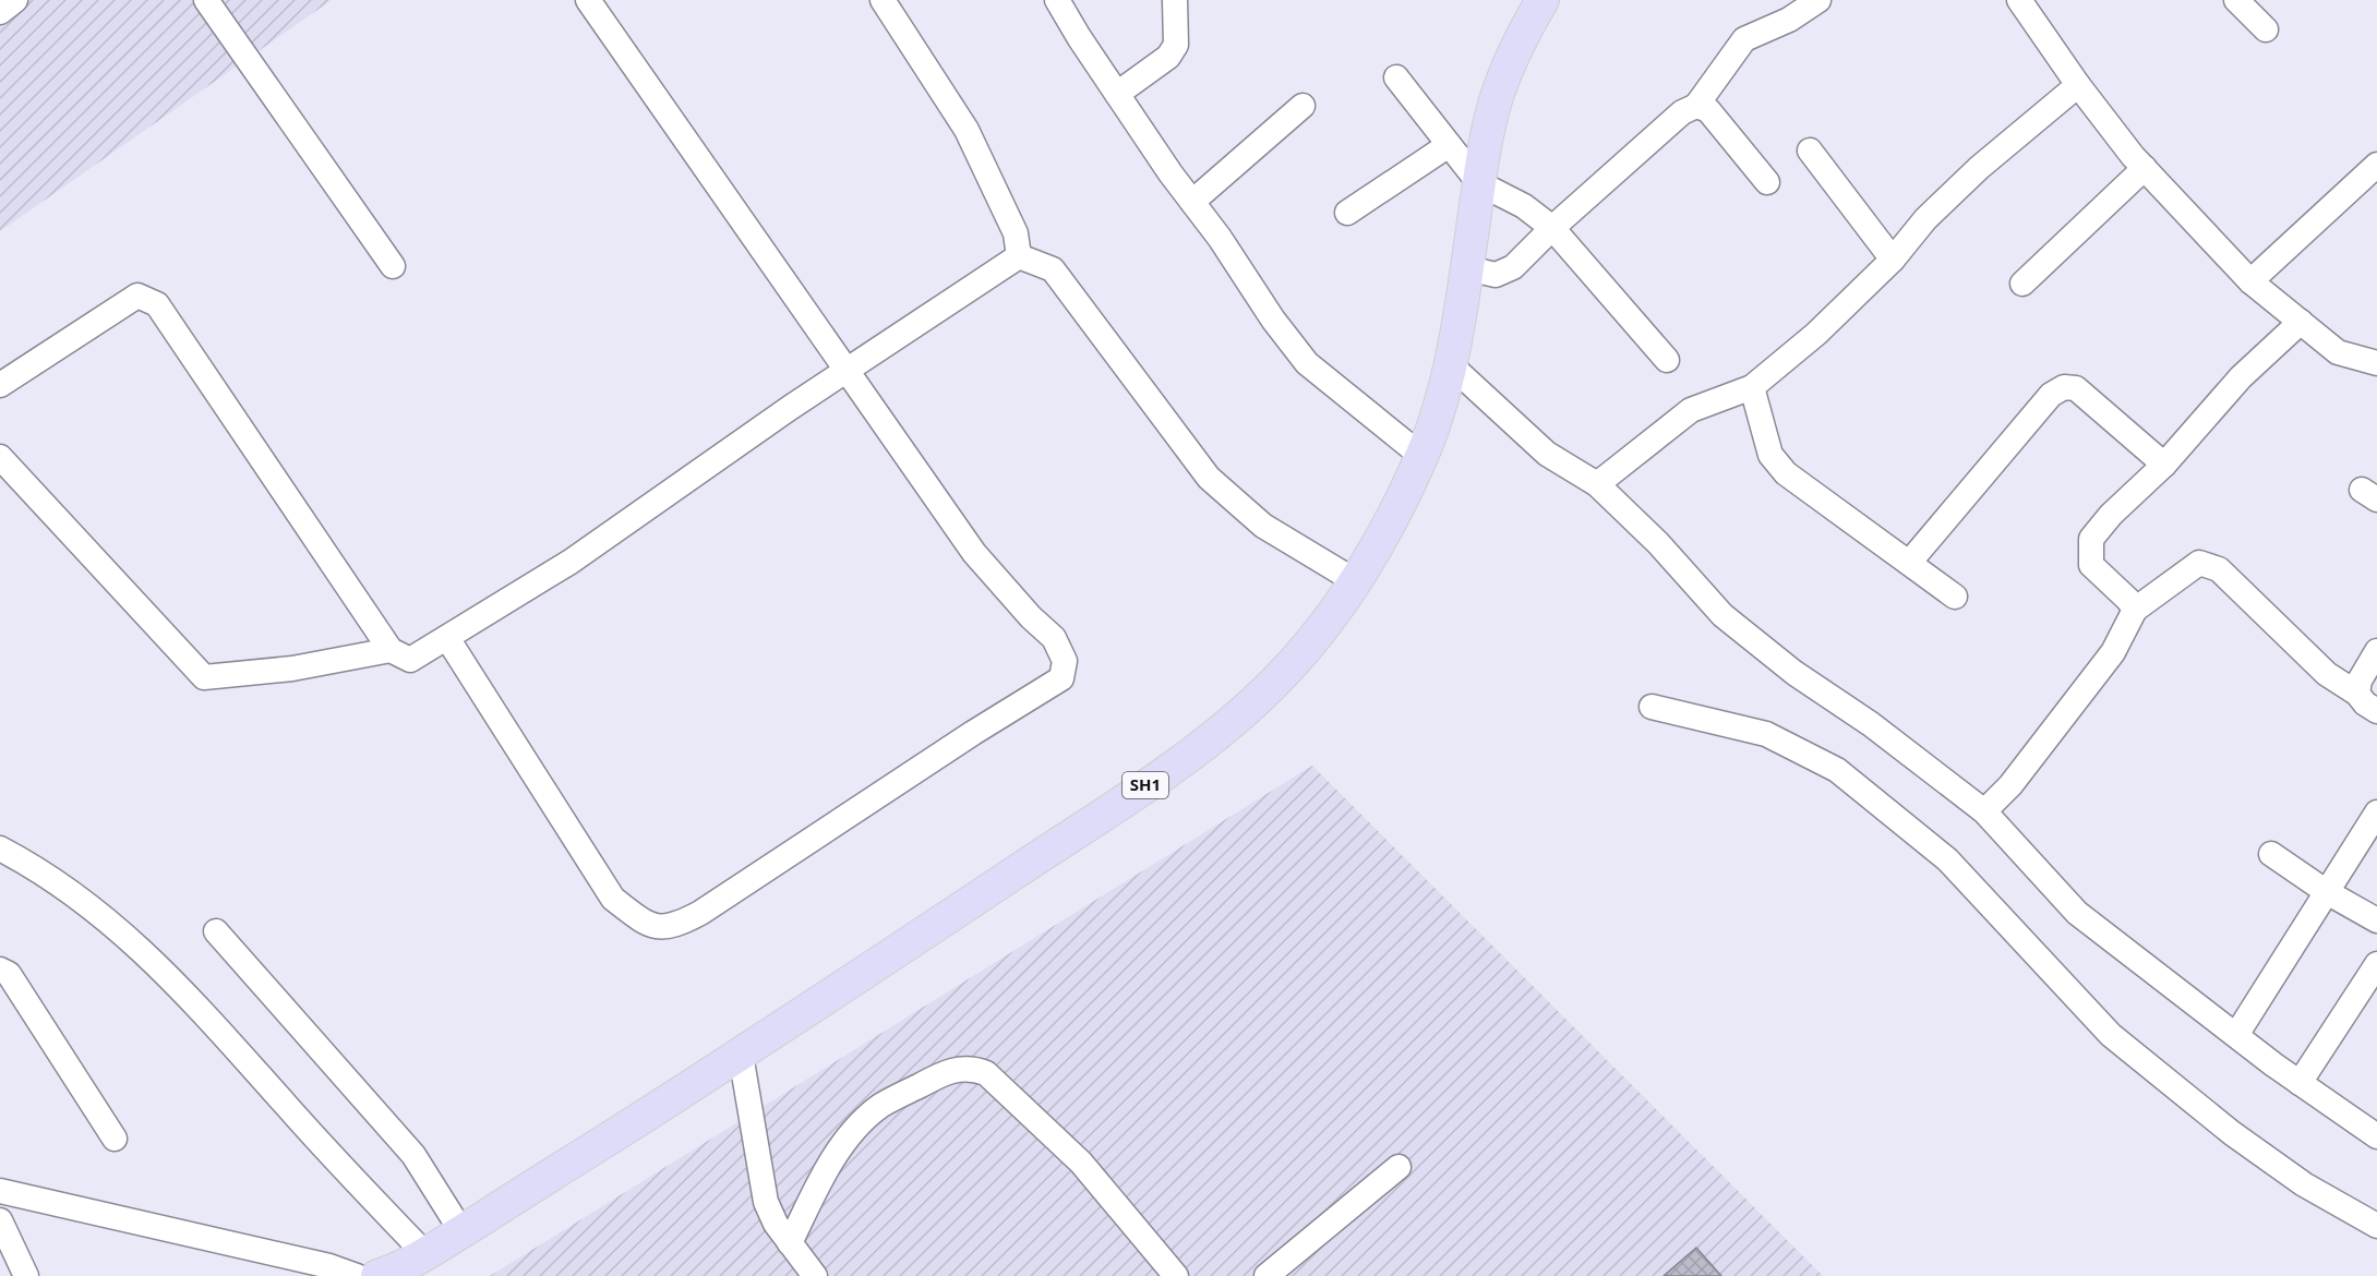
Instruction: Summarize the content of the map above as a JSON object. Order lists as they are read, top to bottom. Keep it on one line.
{"streets":{"main road":["SH1"]}}
